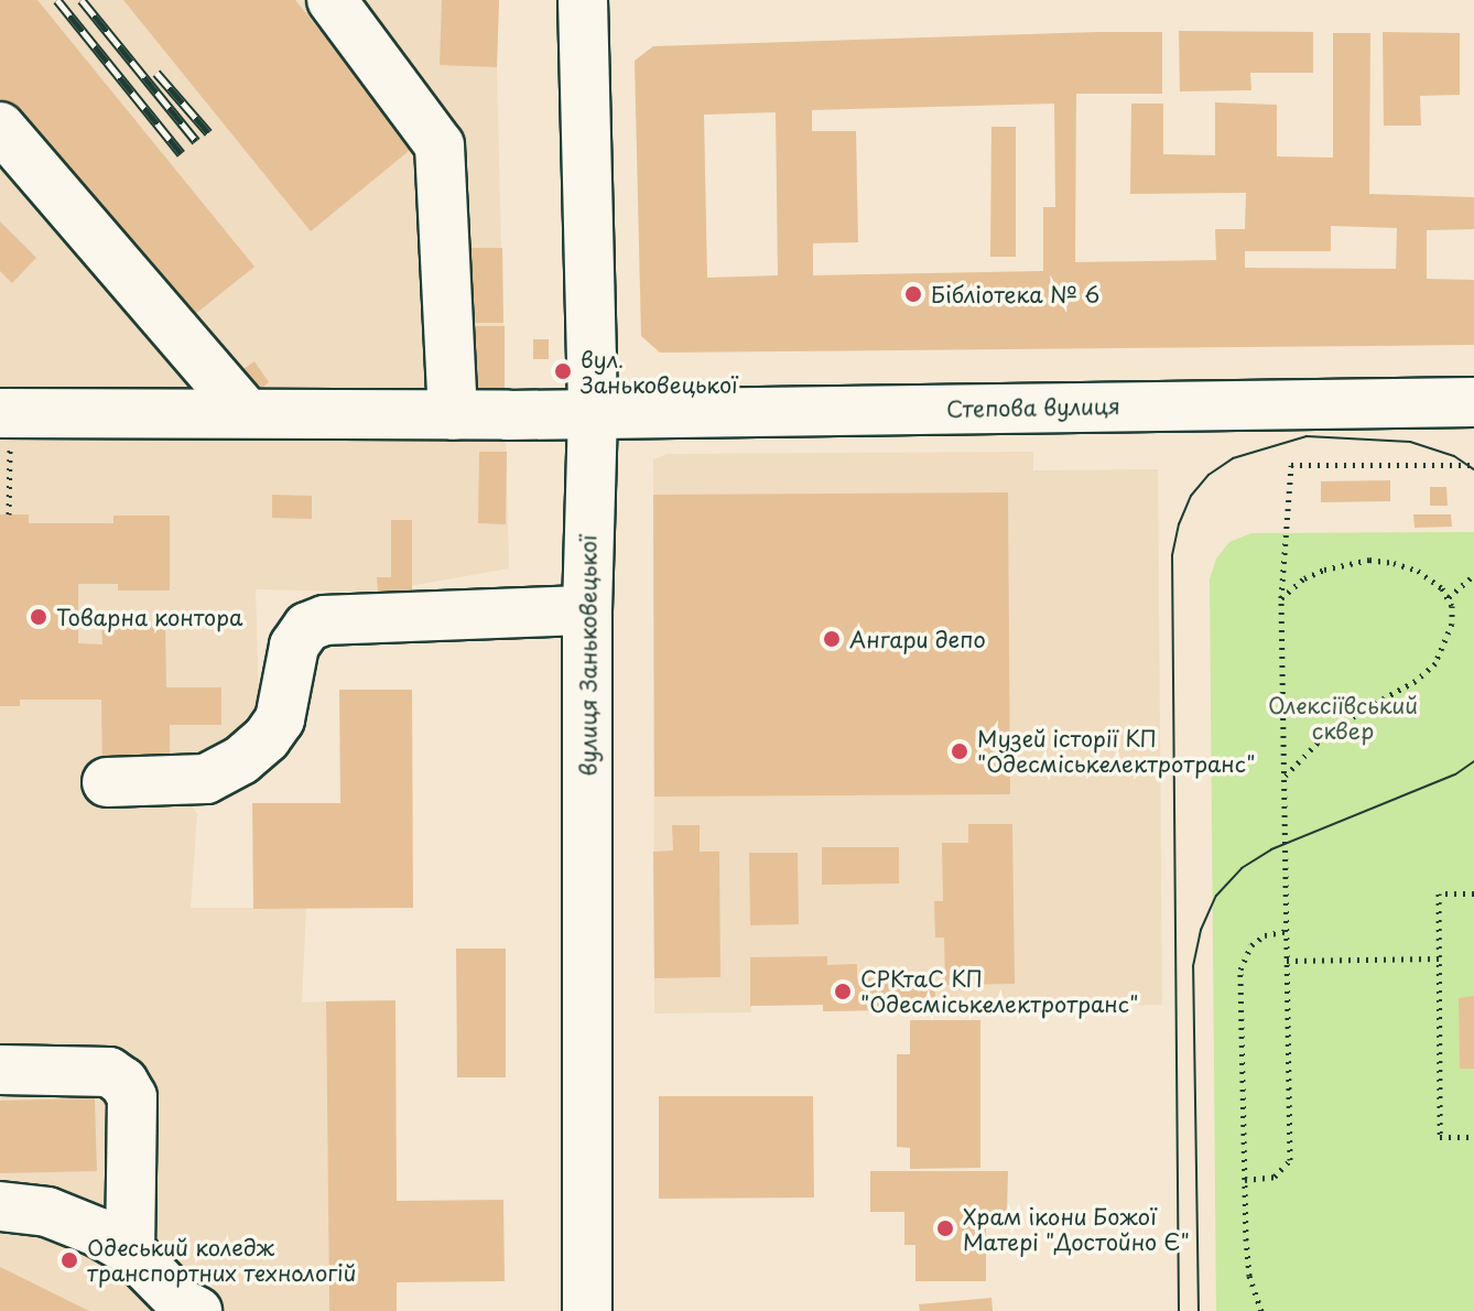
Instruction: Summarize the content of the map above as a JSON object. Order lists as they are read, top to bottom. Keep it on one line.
{"streets":{"street":["Степова вулиця","вулиця Заньковецької"]},"crossings":[["Степова вулиця","вулиця Заньковецької"]],"parks":["Олексіївський сквер"],"places":["Бібліотека № 6","вул. Заньковецької","Товарна контора","Ангари депо","Музей історії КП \"Одесміськелектротранс\"","СРКтаС КП \"Одесміськелектротранс\"","Храм ікони Божої Матері \"Достойно Є\"","Одеський коледж транспортних технологій"]}
